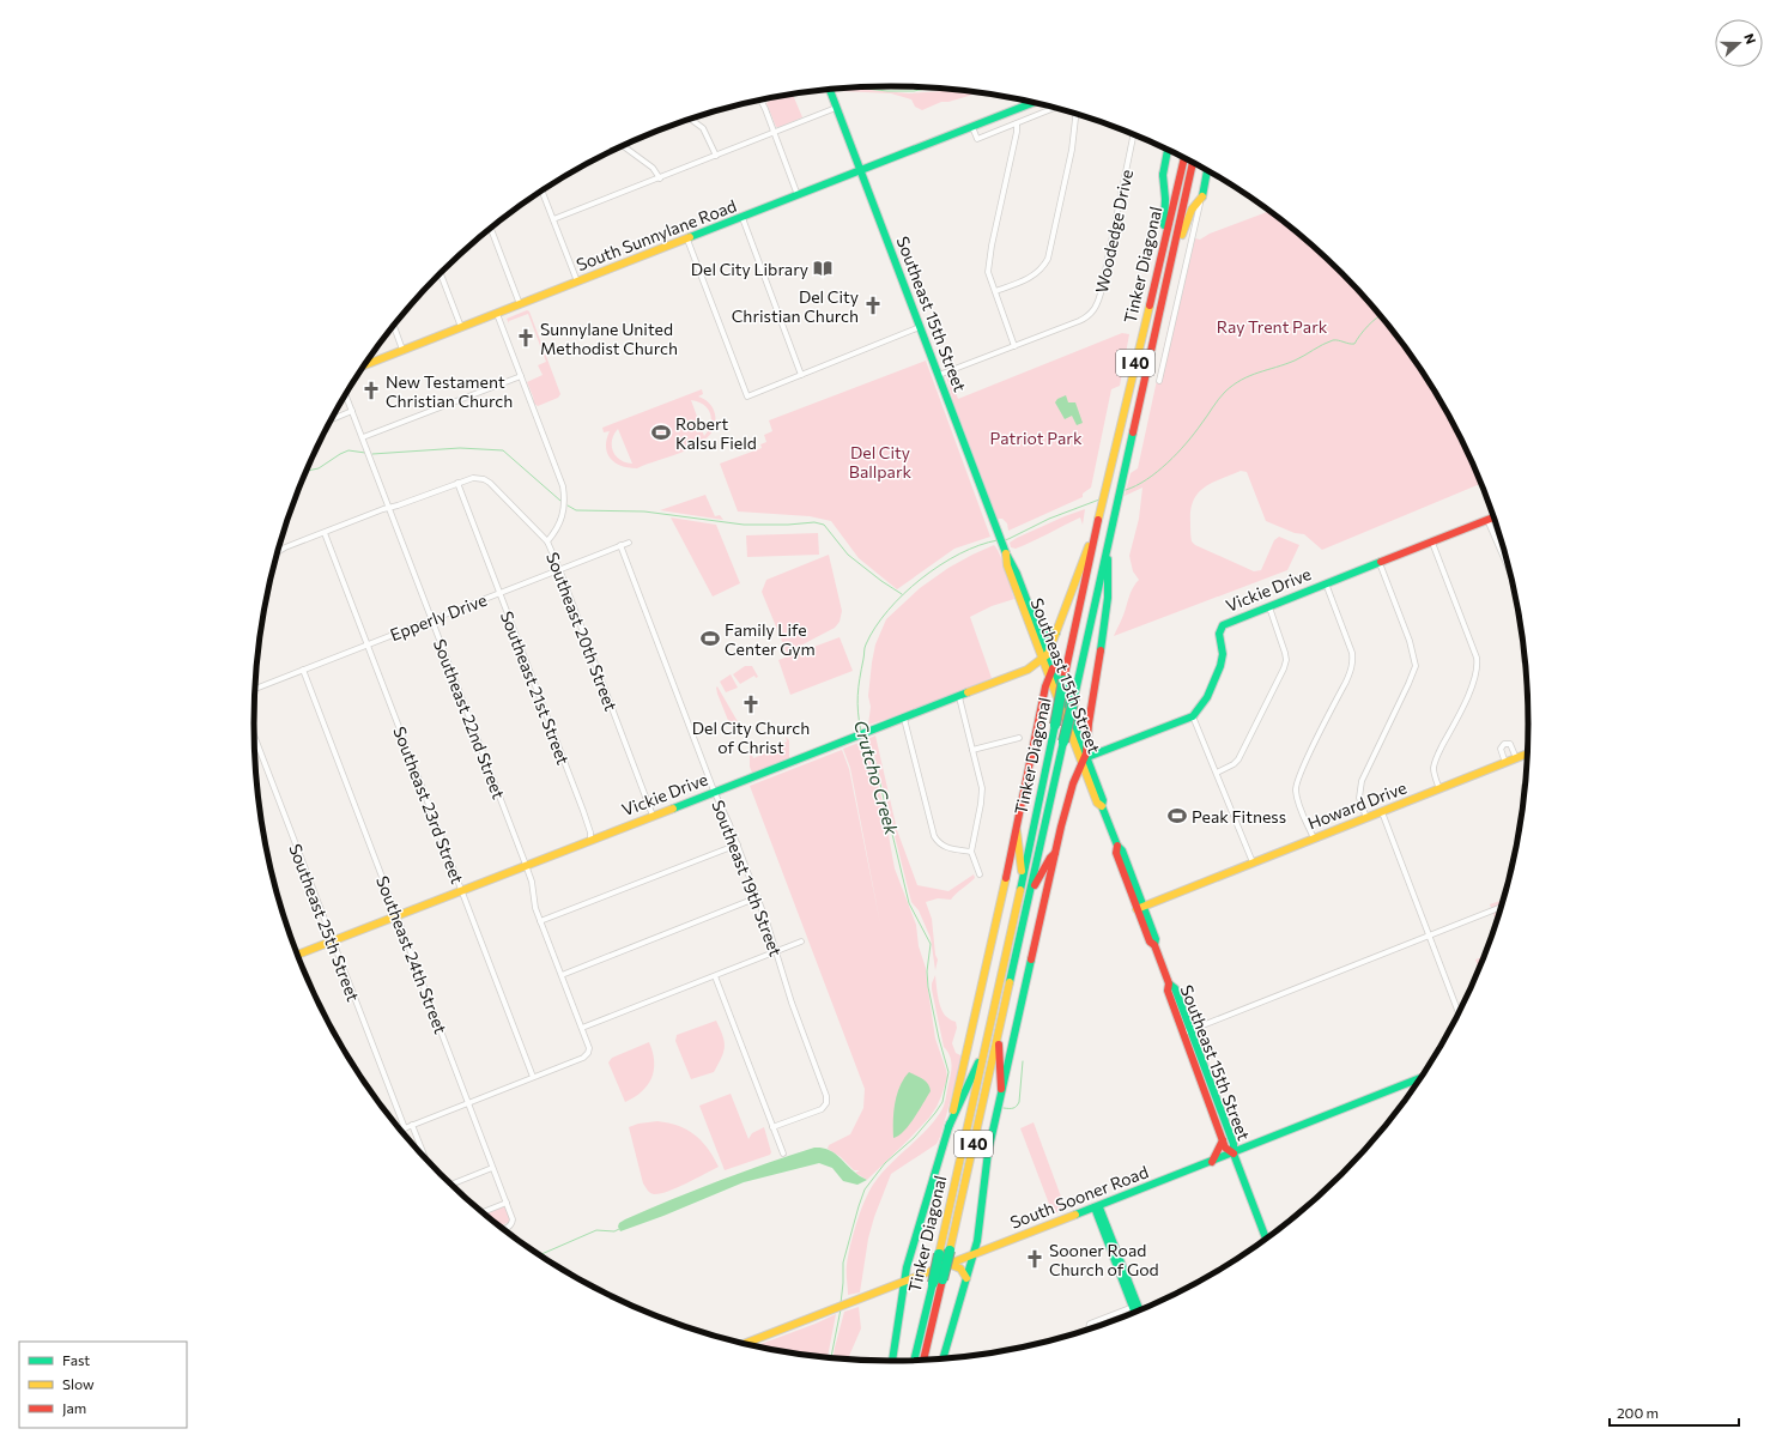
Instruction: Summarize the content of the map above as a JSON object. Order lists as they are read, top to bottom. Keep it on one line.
{"streets":{"main road":["South Sunnylane Road","Tinker Diagonal","Southeast 15th Street","I 40","Vickie Drive","Howard Drive","South Sooner Road"],"street":["Woodedge Drive","Epperly Drive","Southeast 20th Street","Southeast 21st Street","Southeast 22nd Street","Southeast 23rd Street","Southeast 19th Street","Southeast 25th Street","Southeast 24th Street"]},"crossings":[["Woodedge Drive","Southeast 15th Street"],["South Sunnylane Road","Southeast 15th Street"],["South Sunnylane Road","Southeast 20th Street"],["Tinker Diagonal","Southeast 15th Street"],["Tinker Diagonal","South Sooner Road"],["Southeast 15th Street","Vickie Drive"],["Southeast 15th Street","Howard Drive"],["Southeast 15th Street","South Sooner Road"],["Vickie Drive","Southeast 20th Street"],["Vickie Drive","Southeast 21st Street"],["Vickie Drive","Southeast 22nd Street"],["Vickie Drive","Southeast 23rd Street"],["Vickie Drive","Southeast 19th Street"],["Vickie Drive","Southeast 25th Street"],["Vickie Drive","Southeast 24th Street"],["Epperly Drive","Southeast 20th Street"],["Epperly Drive","Southeast 21st Street"],["Epperly Drive","Southeast 22nd Street"],["Epperly Drive","Southeast 23rd Street"],["Epperly Drive","Southeast 19th Street"],["Epperly Drive","Southeast 24th Street"],["Southeast 22nd Street","Southeast 23rd Street"]],"water":["Crutcho Creek"],"parks":["Ray Trent Park","Patriot Park","Del City Ballpark"],"places":{"library":["Del City Library"],"church":["Del City Christian Church","Sunnylane United Methodist Church","New Testament Christian Church","Del City Church of Christ","Sooner Road Church of God"],"sports":["Robert Kalsu Field","Family Life Center Gym","Peak Fitness"]},"legend":["Fast","Slow","Jam"],"scale_bar":"200 m","north":"right"}
